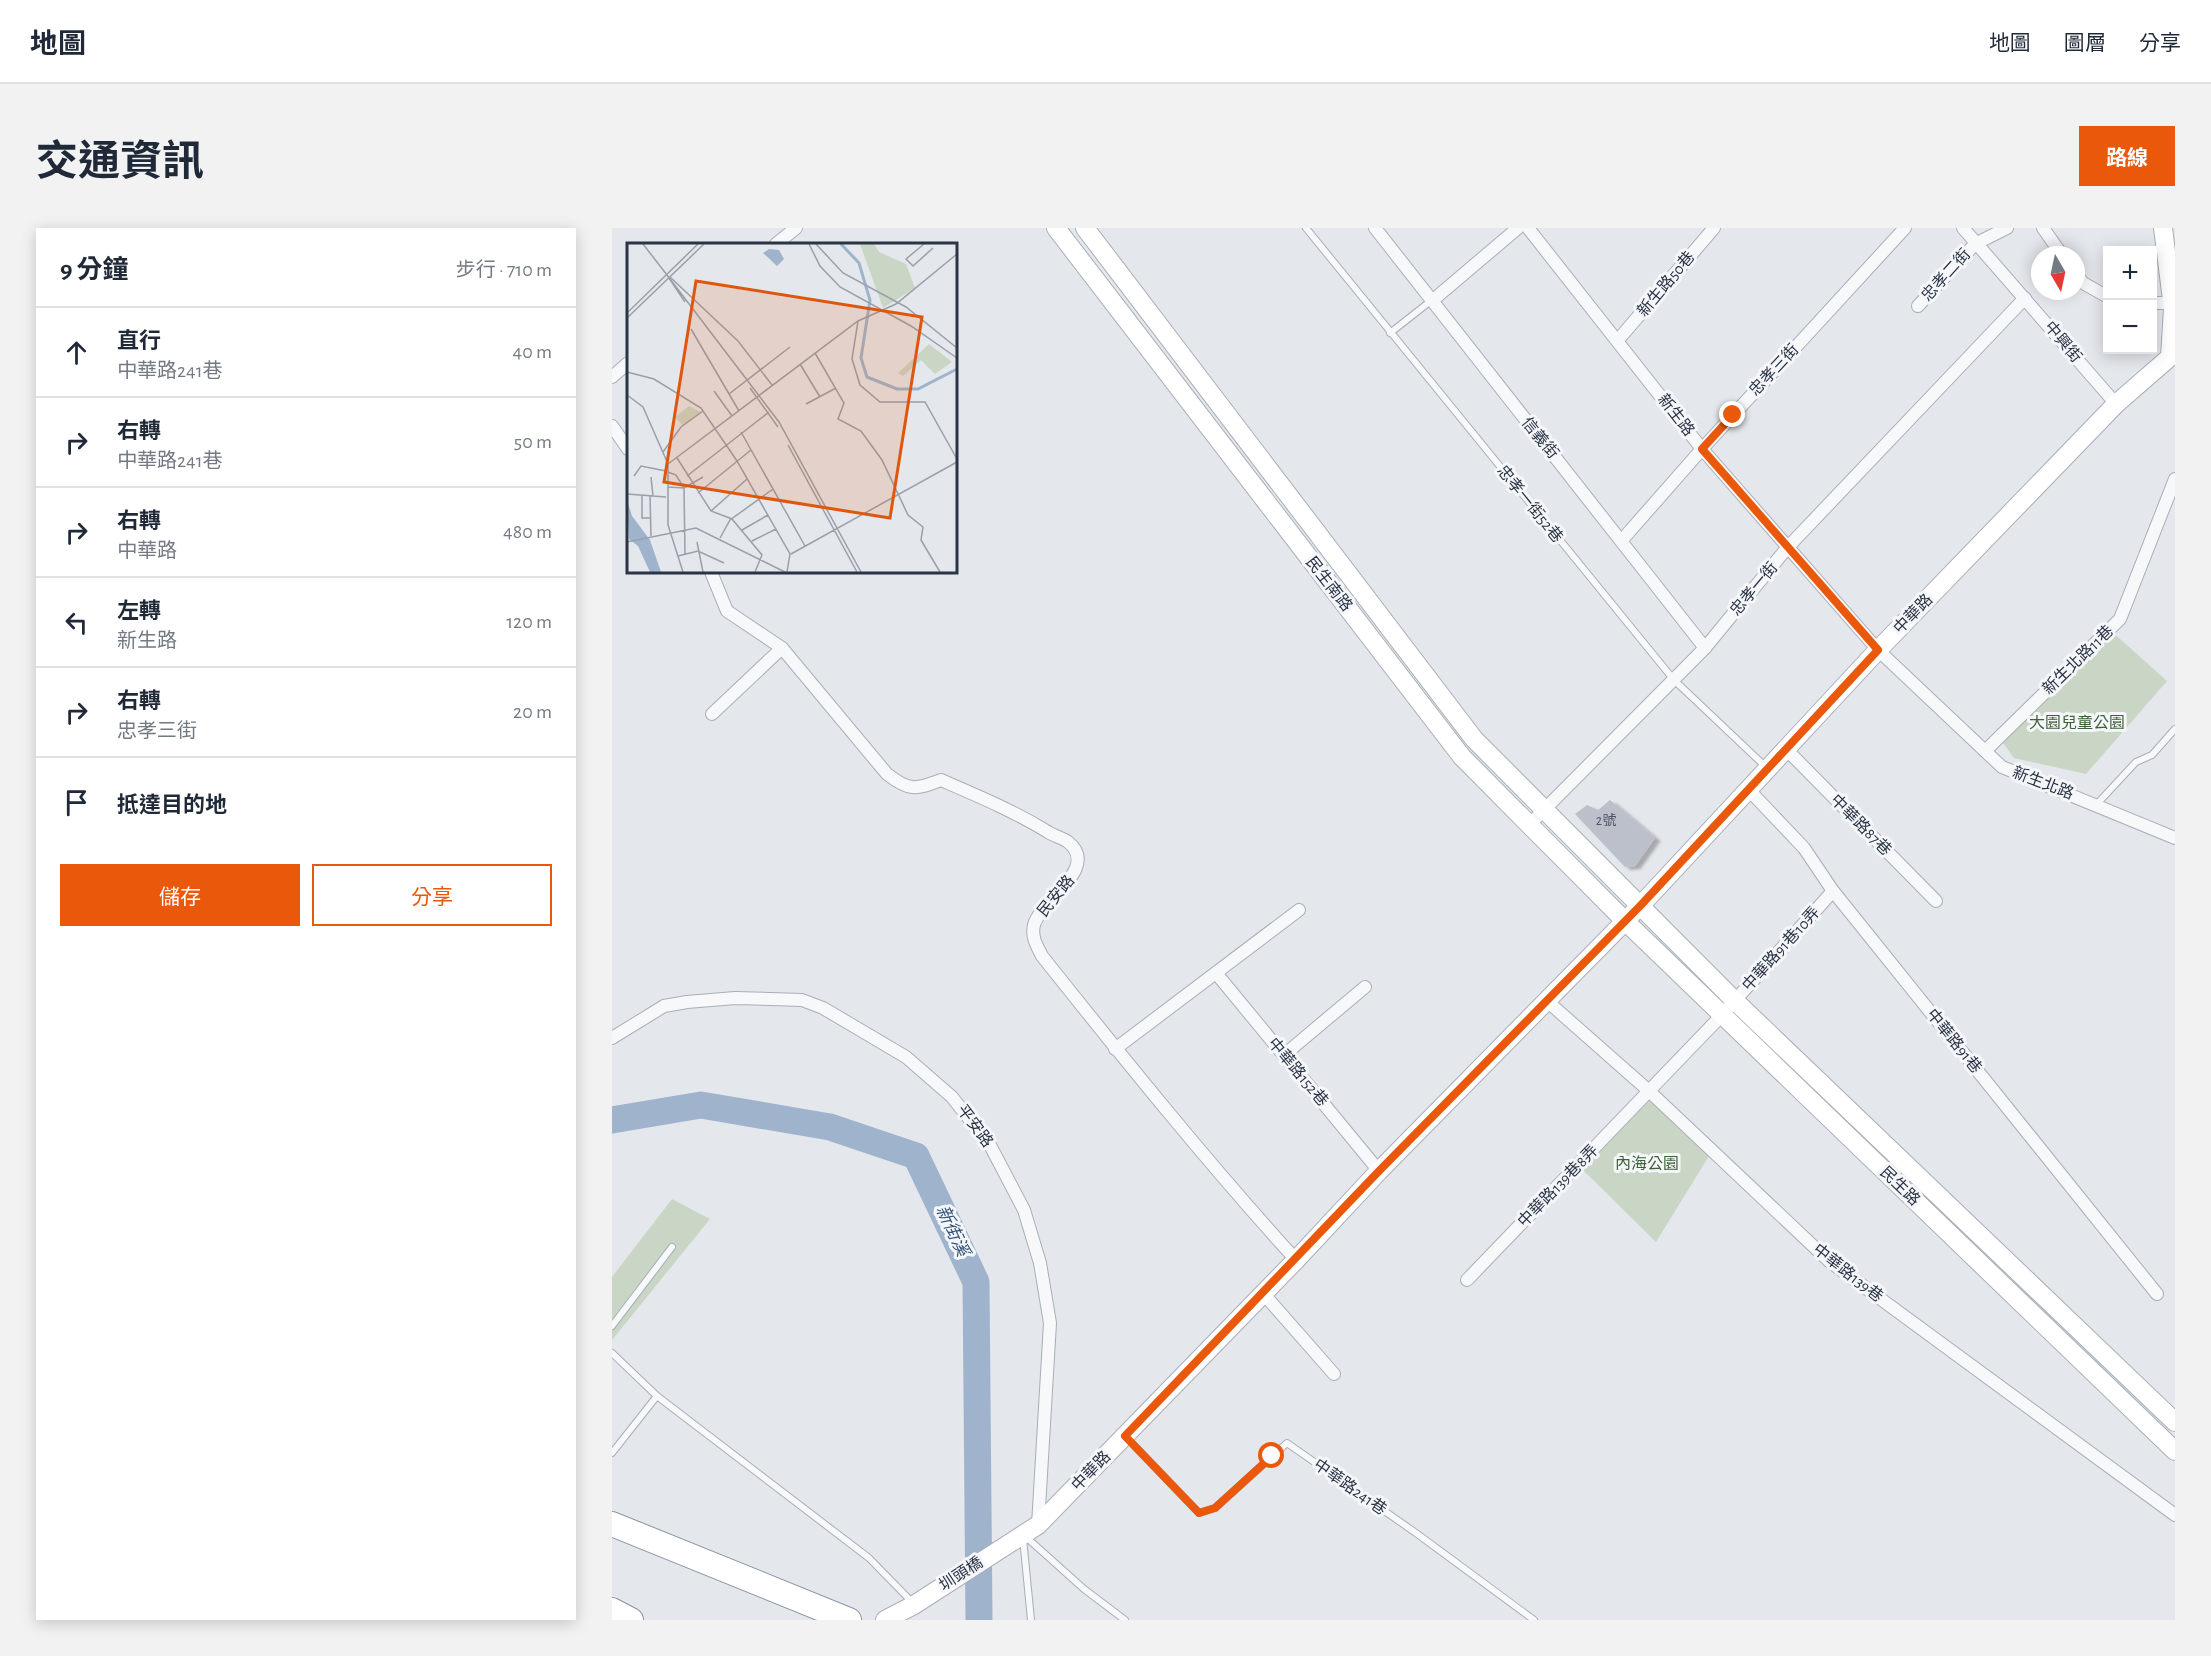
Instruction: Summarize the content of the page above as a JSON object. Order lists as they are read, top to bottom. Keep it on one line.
{"streets":{"main road":["民生南路","中華路","民生路","圳頭橋"],"street":["忠孝二街","新生路50巷","中興街","忠孝三街","新生路","信義街","忠孝一街","新生北路11巷","新生北路","中華路87巷","民安路","中華路91巷10弄","中華路91巷","中華路152巷","平安路","中華路139巷8弄","中華路139巷"],"lane":["忠孝一街52巷","中華路241巷"]},"crossings":[["忠孝二街","中興街"],["新生路50巷","新生路"],["中興街","忠孝一街"],["中興街","中華路"],["忠孝三街","新生路"],["忠孝三街","信義街"],["新生路","忠孝一街"],["新生路","中華路"],["新生路","新生北路"],["信義街","忠孝一街"],["忠孝一街52巷","忠孝一街"],["忠孝一街52巷","中華路"],["民生南路","忠孝一街"],["民生南路","中華路"],["民生南路","民生路"],["中華路","新生北路"],["中華路","中華路87巷"],["中華路","民安路"],["中華路","中華路91巷"],["中華路","中華路152巷"],["中華路","平安路"],["中華路","民生路"],["中華路","中華路139巷"],["中華路","中華路241巷"],["中華路","圳頭橋"],["新生北路11巷","新生北路"],["中華路91巷10弄","中華路91巷"],["中華路91巷10弄","中華路139巷8弄"],["中華路91巷10弄","民生路"],["中華路91巷10弄","中華路139巷"],["中華路139巷8弄","中華路139巷"]],"water":["新街溪"],"parks":["大園兒童公園","內海公園"],"house_numbers":["2號"],"north":"bottom","page":{"header":"地圖","nav":["地圖","圖層","分享"],"title":"交通資訊","buttons":["路線",["儲存","分享"]],"heading":["9 分鐘","步行 · 710 m"],"map_buttons":["+","−"],"list":[["直行","中華路241巷","40 m"],["右轉","中華路241巷","50 m"],["右轉","中華路","480 m"],["左轉","新生路","120 m"],["右轉","忠孝三街","20 m"],"抵達目的地"]}}
